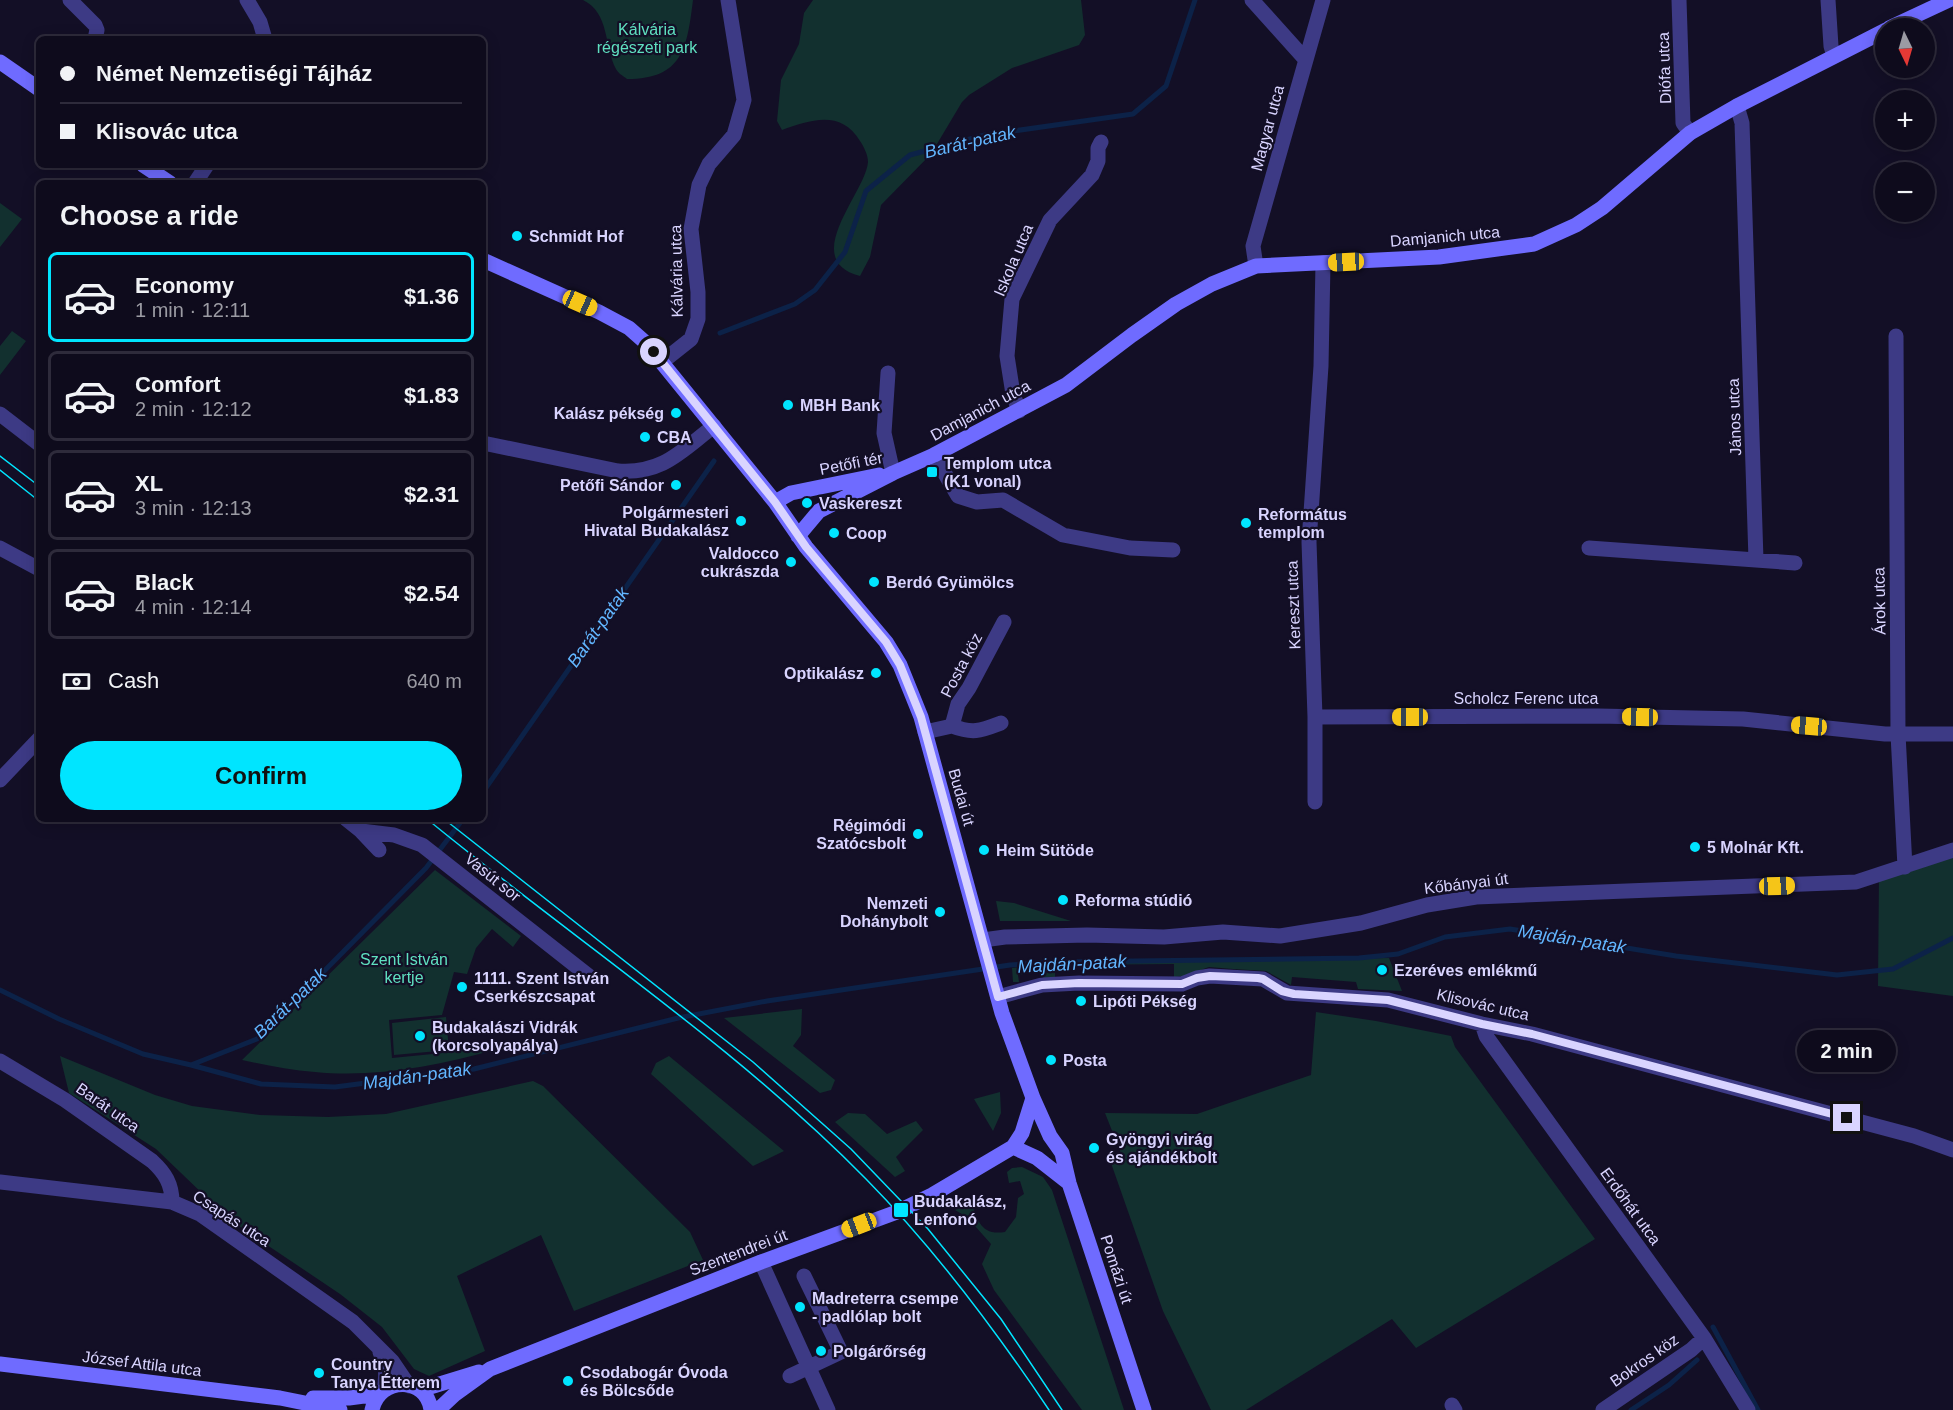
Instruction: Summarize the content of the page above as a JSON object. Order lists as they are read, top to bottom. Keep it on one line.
{"streets":{"main road":["Damjanich utca","Petőfi tér","Budai út","Szentendrei út","Pomázi út","József Attila utca"],"street":["Diófa utca","Magyar utca","Iskola utca","Kálvária utca","János utca","Árok utca","Kereszt utca","Posta köz","Scholcz Ferenc utca","Vasút sor","Kőbányai út","Klisovác utca","Barát utca","Erdőhát utca","Csapás utca","Bokros köz"]},"crossings":[["Diófa utca","Damjanich utca"],["Magyar utca","Damjanich utca"],["Damjanich utca","Iskola utca"],["Damjanich utca","János utca"],["Damjanich utca","Petőfi tér"],["Damjanich utca","Kereszt utca"],["Petőfi tér","Budai út"],["Árok utca","Scholcz Ferenc utca"],["Árok utca","Kőbányai út"],["Kereszt utca","Scholcz Ferenc utca"],["Budai út","Kőbányai út"],["Budai út","Klisovác utca"],["Budai út","Pomázi út"],["Klisovác utca","Erdőhát utca"],["Barát utca","Csapás utca"],["Erdőhát utca","Bokros köz"]],"water":["Barát-patak","Majdán-patak"],"parks":["Kálvária régészeti park","Szent István kertje"],"places":{"other":["Schmidt Hof","MBH Bank","Kalász pékség","CBA","Petőfi Sándor","Vaskereszt","Polgármesteri Hivatal Budakalász","Református templom","Coop","Valdocco cukrászda","Berdó Gyümölcs","Optikalász","Régimódi Szatócsbolt","5 Molnár Kft.","Heim Sütöde","Reforma stúdió","Nemzeti Dohánybolt","Ezeréves emlékmű","1111. Szent István Cserkészcsapat","Lipóti Pékség","Budakalászi Vidrák (korcsolyapálya)","Posta","Gyöngyi virág és ajándékbolt","Madreterra csempe - padlólap bolt","Polgárőrség","Country Tanya Étterem","Csodabogár Óvoda és Bölcsőde"],"transit":["Templom utca (K1 vonal)","Budakalász, Lenfonó"]},"north":"bottom","page":{"map_buttons":["+","−"],"banner":["Német Nemzetiségi Tájház","Klisovác utca"],"heading":"Choose a ride","list":[{"name":"Economy","note":"1 min · 12:11","value":"$1.36"},{"name":"Comfort","note":"2 min · 12:12","value":"$1.83"},{"name":"XL","note":"3 min · 12:13","value":"$2.31"},{"name":"Black","note":"4 min · 12:14","value":"$2.54"}],"pay":["Cash","640 m"],"buttons":"Confirm","bubble":"2 min"}}
